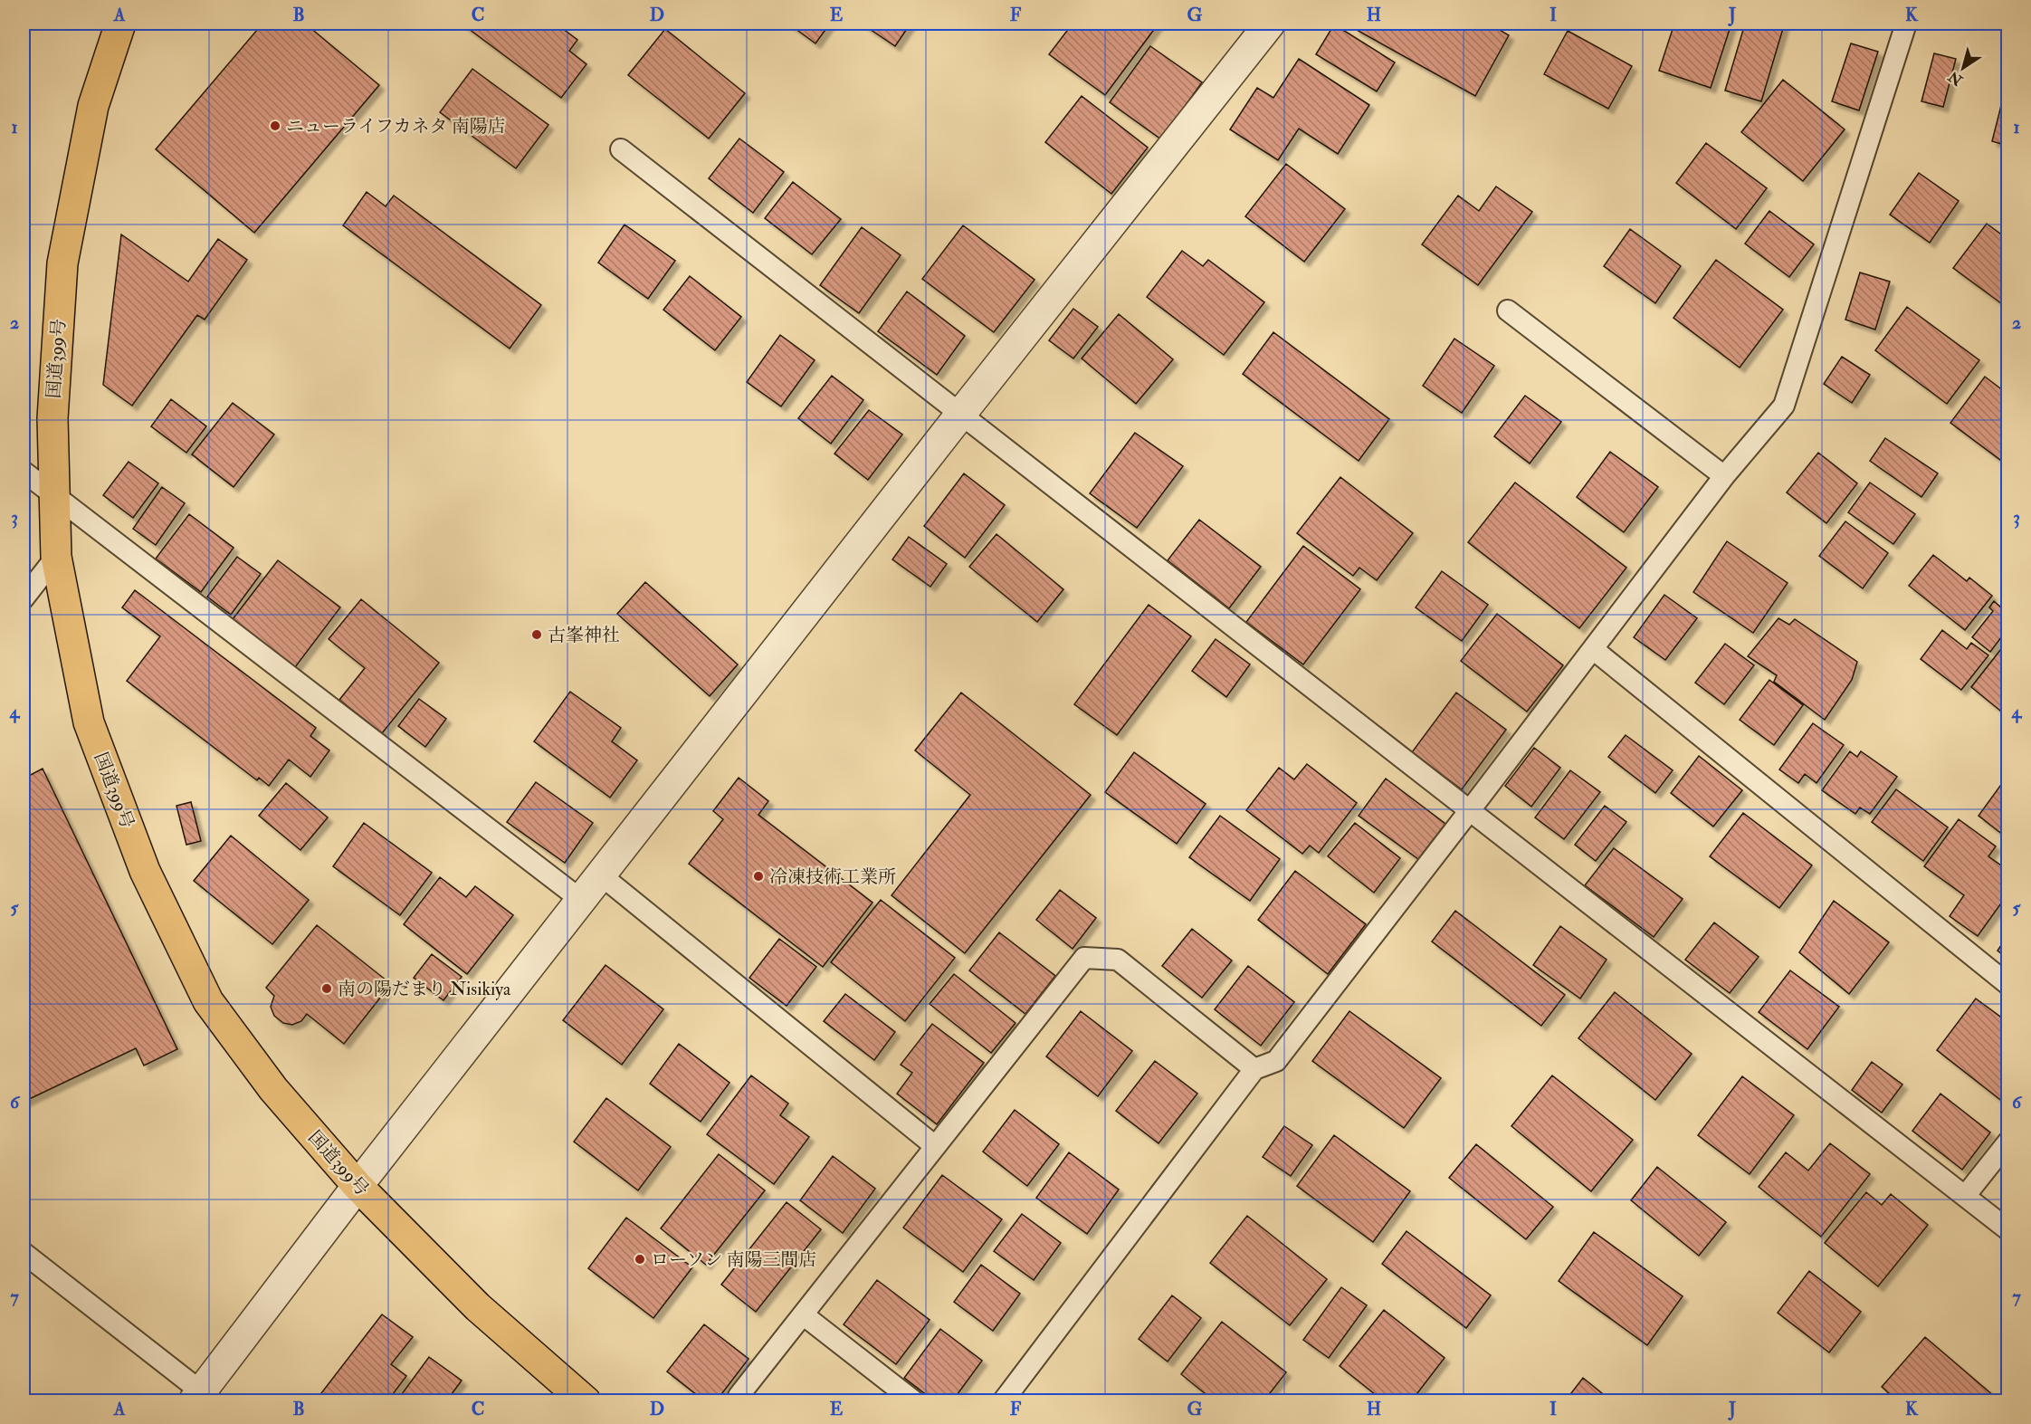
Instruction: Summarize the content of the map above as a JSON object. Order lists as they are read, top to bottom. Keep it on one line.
{"streets":{"highway":["国道399号"]},"places":["ニューライフカネタ 南陽店","古峯神社","冷凍技術工業所","南の陽だまり Nisikiya","ローソン 南陽三間店"],"north":"bottom left","grid":{"columns":["A","B","C","D","E","F","G","H","I","J","K"],"rows":["1","2","3","4","5","6","7"]}}
